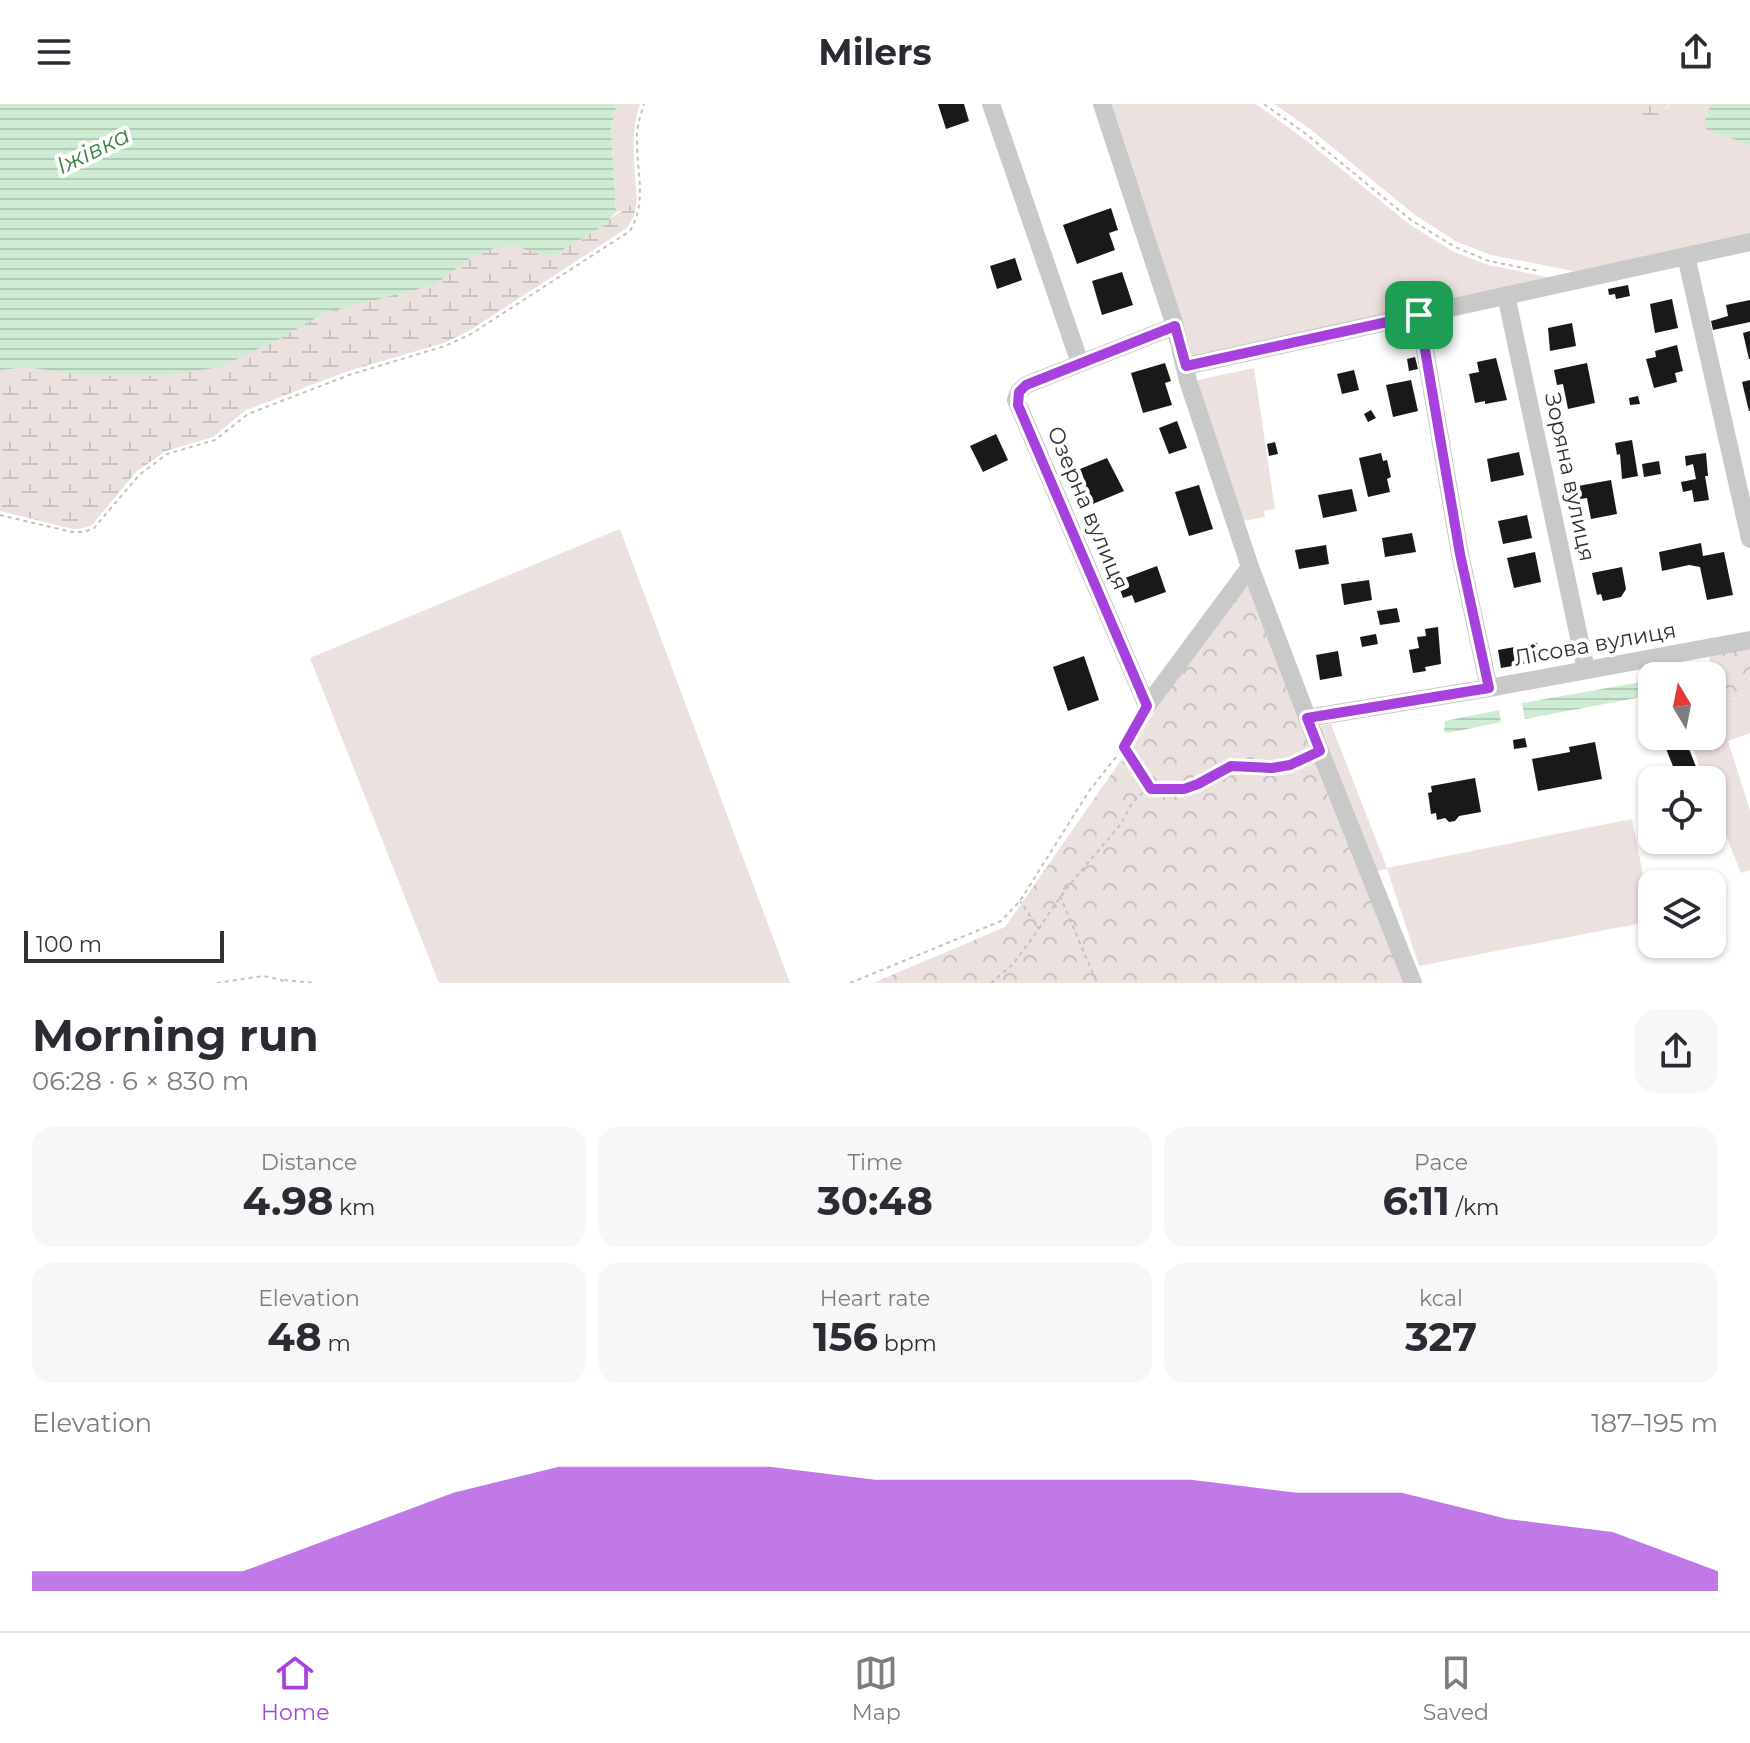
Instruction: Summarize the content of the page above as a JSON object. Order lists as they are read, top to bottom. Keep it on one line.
{"streets":{"street":["Зоряна вулиця","Озерна вулиця","Лісова вулиця"]},"crossings":[["Зоряна вулиця","Лісова вулиця"]],"water":["Іжівка"],"scale_bar":"100 m","north":"top","page":{"header":"Milers","scale":"100 m","heading":["Morning run","06:28 · 6 × 830 m"],"stats":[["Distance","4.98 km"],["Time","30:48"],["Pace","6:11 /km"],["Elevation","48 m"],["Heart rate","156 bpm"],["kcal","327"]],"chart":["Elevation","187–195 m"],"tabs":["Home","Map","Saved"]}}
